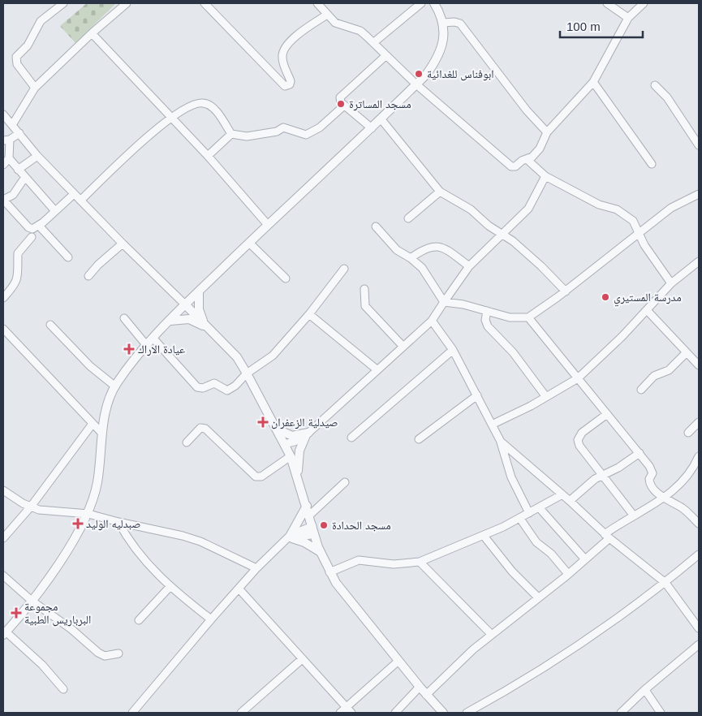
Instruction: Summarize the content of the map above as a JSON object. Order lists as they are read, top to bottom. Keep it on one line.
{"places":{"other":["ابوفناس للغدائية","مسجد المساترة","مدرسة المستيري","مسجد الحدادة"],"health":["عيادة الاراك","صيدلية الزعفران","صبدليه الوليد","مجموعة البرباريس الطبية"]},"scale_bar":"100 m"}
